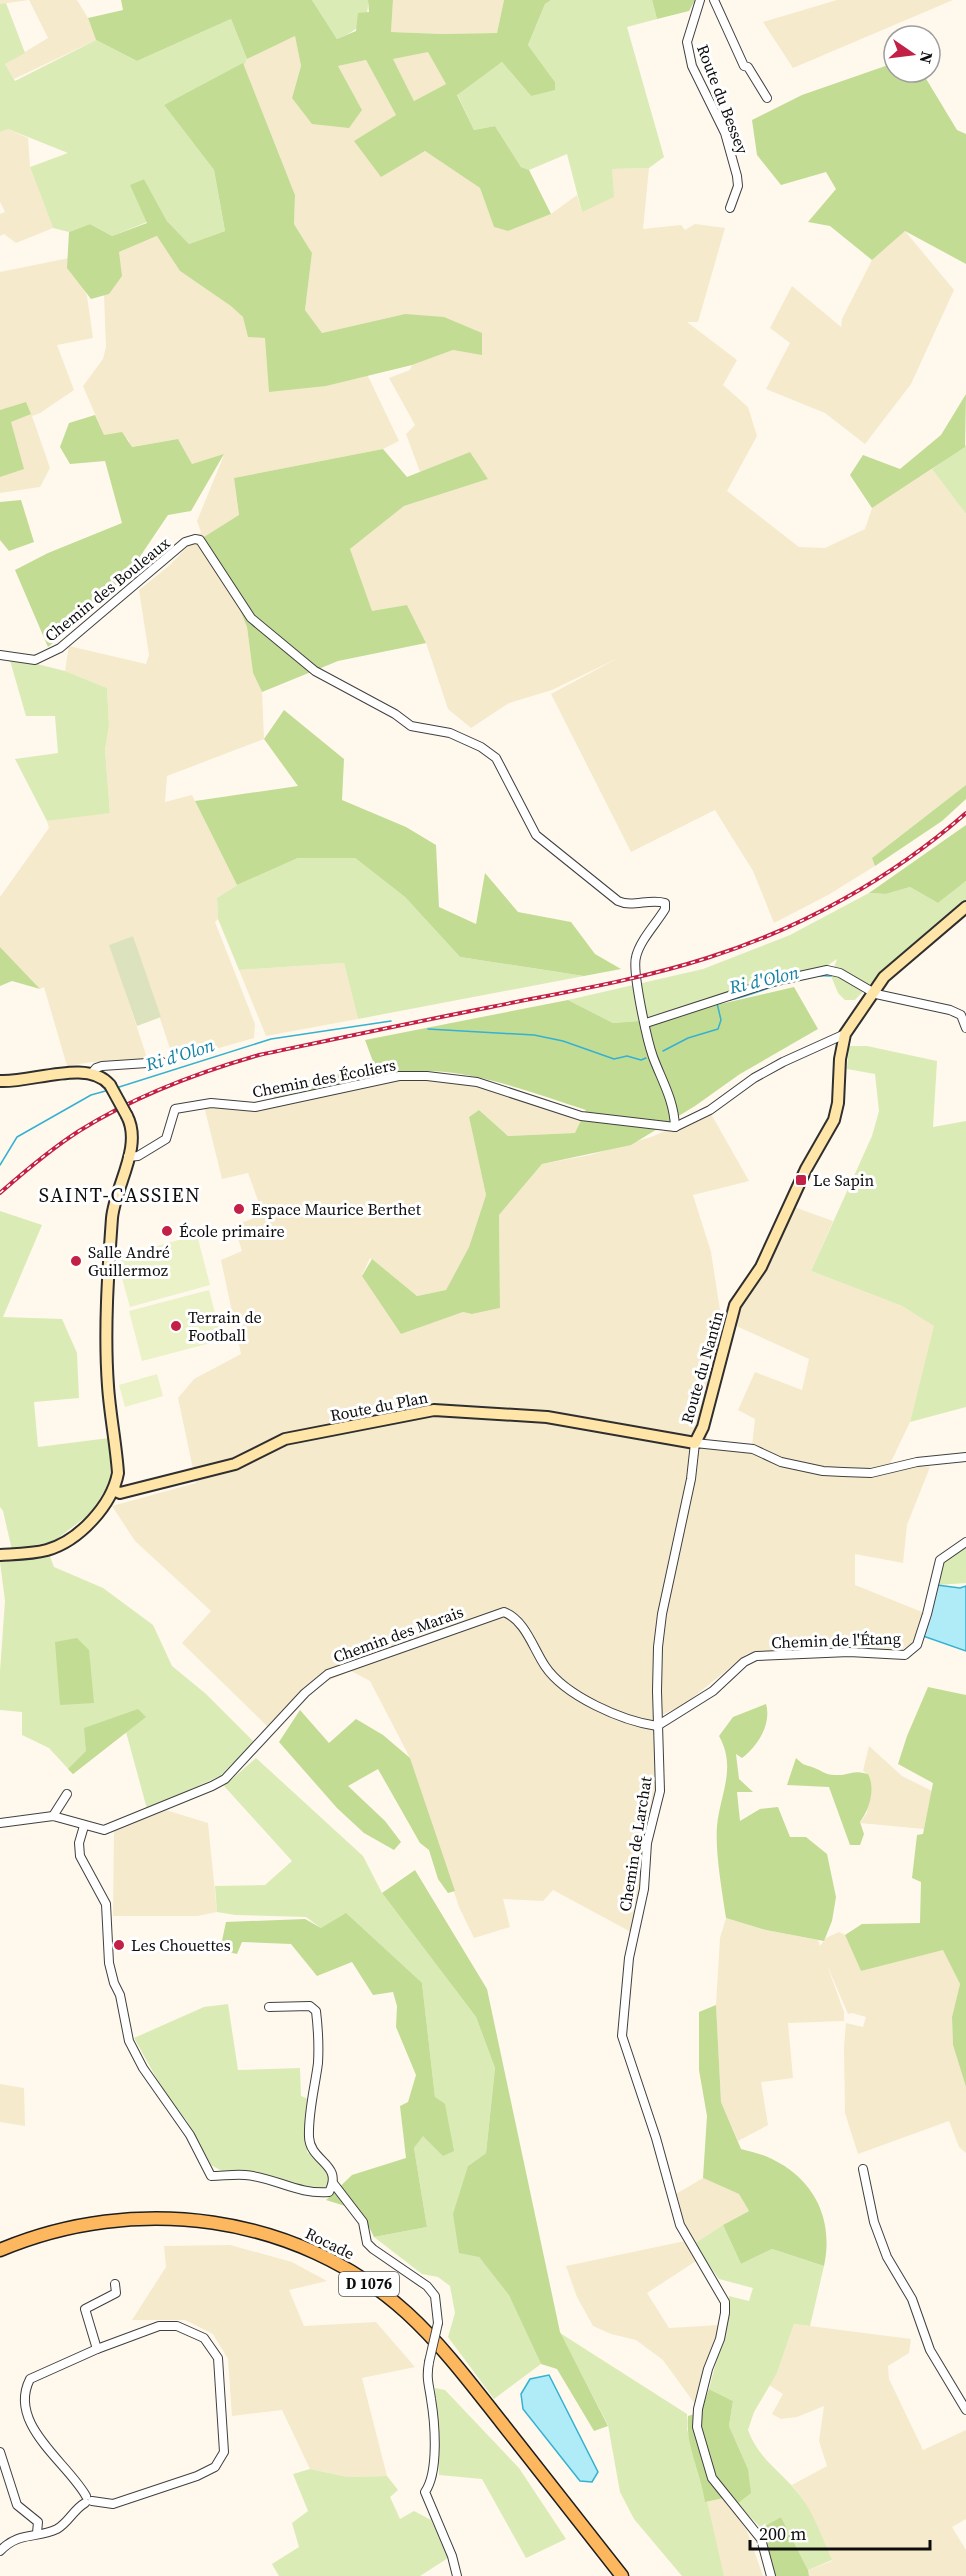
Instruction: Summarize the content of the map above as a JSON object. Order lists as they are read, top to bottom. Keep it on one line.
{"streets":{"main road":["Rocade","D 1076"],"street":["Route du Bessey","Chemin des Bouleaux","Chemin des Écoliers","Route du Nantin","Route du Plan","Chemin des Marais","Chemin de l'Étang","Chemin de Larchat"]},"crossings":[["Route du Nantin","Route du Plan"],["Route du Nantin","Chemin de Larchat"],["Route du Plan","Chemin de Larchat"],["Chemin des Marais","Chemin de l'Étang"],["Chemin des Marais","Chemin de Larchat"],["Chemin de l'Étang","Chemin de Larchat"]],"districts":["SAINT-CASSIEN"],"water":["Ri d'Olon"],"places":{"transit":["Le Sapin"],"other":["Espace Maurice Berthet","École primaire","Salle André Guillermoz","Terrain de Football","Les Chouettes"]},"scale_bar":"200 m","north":"right"}
